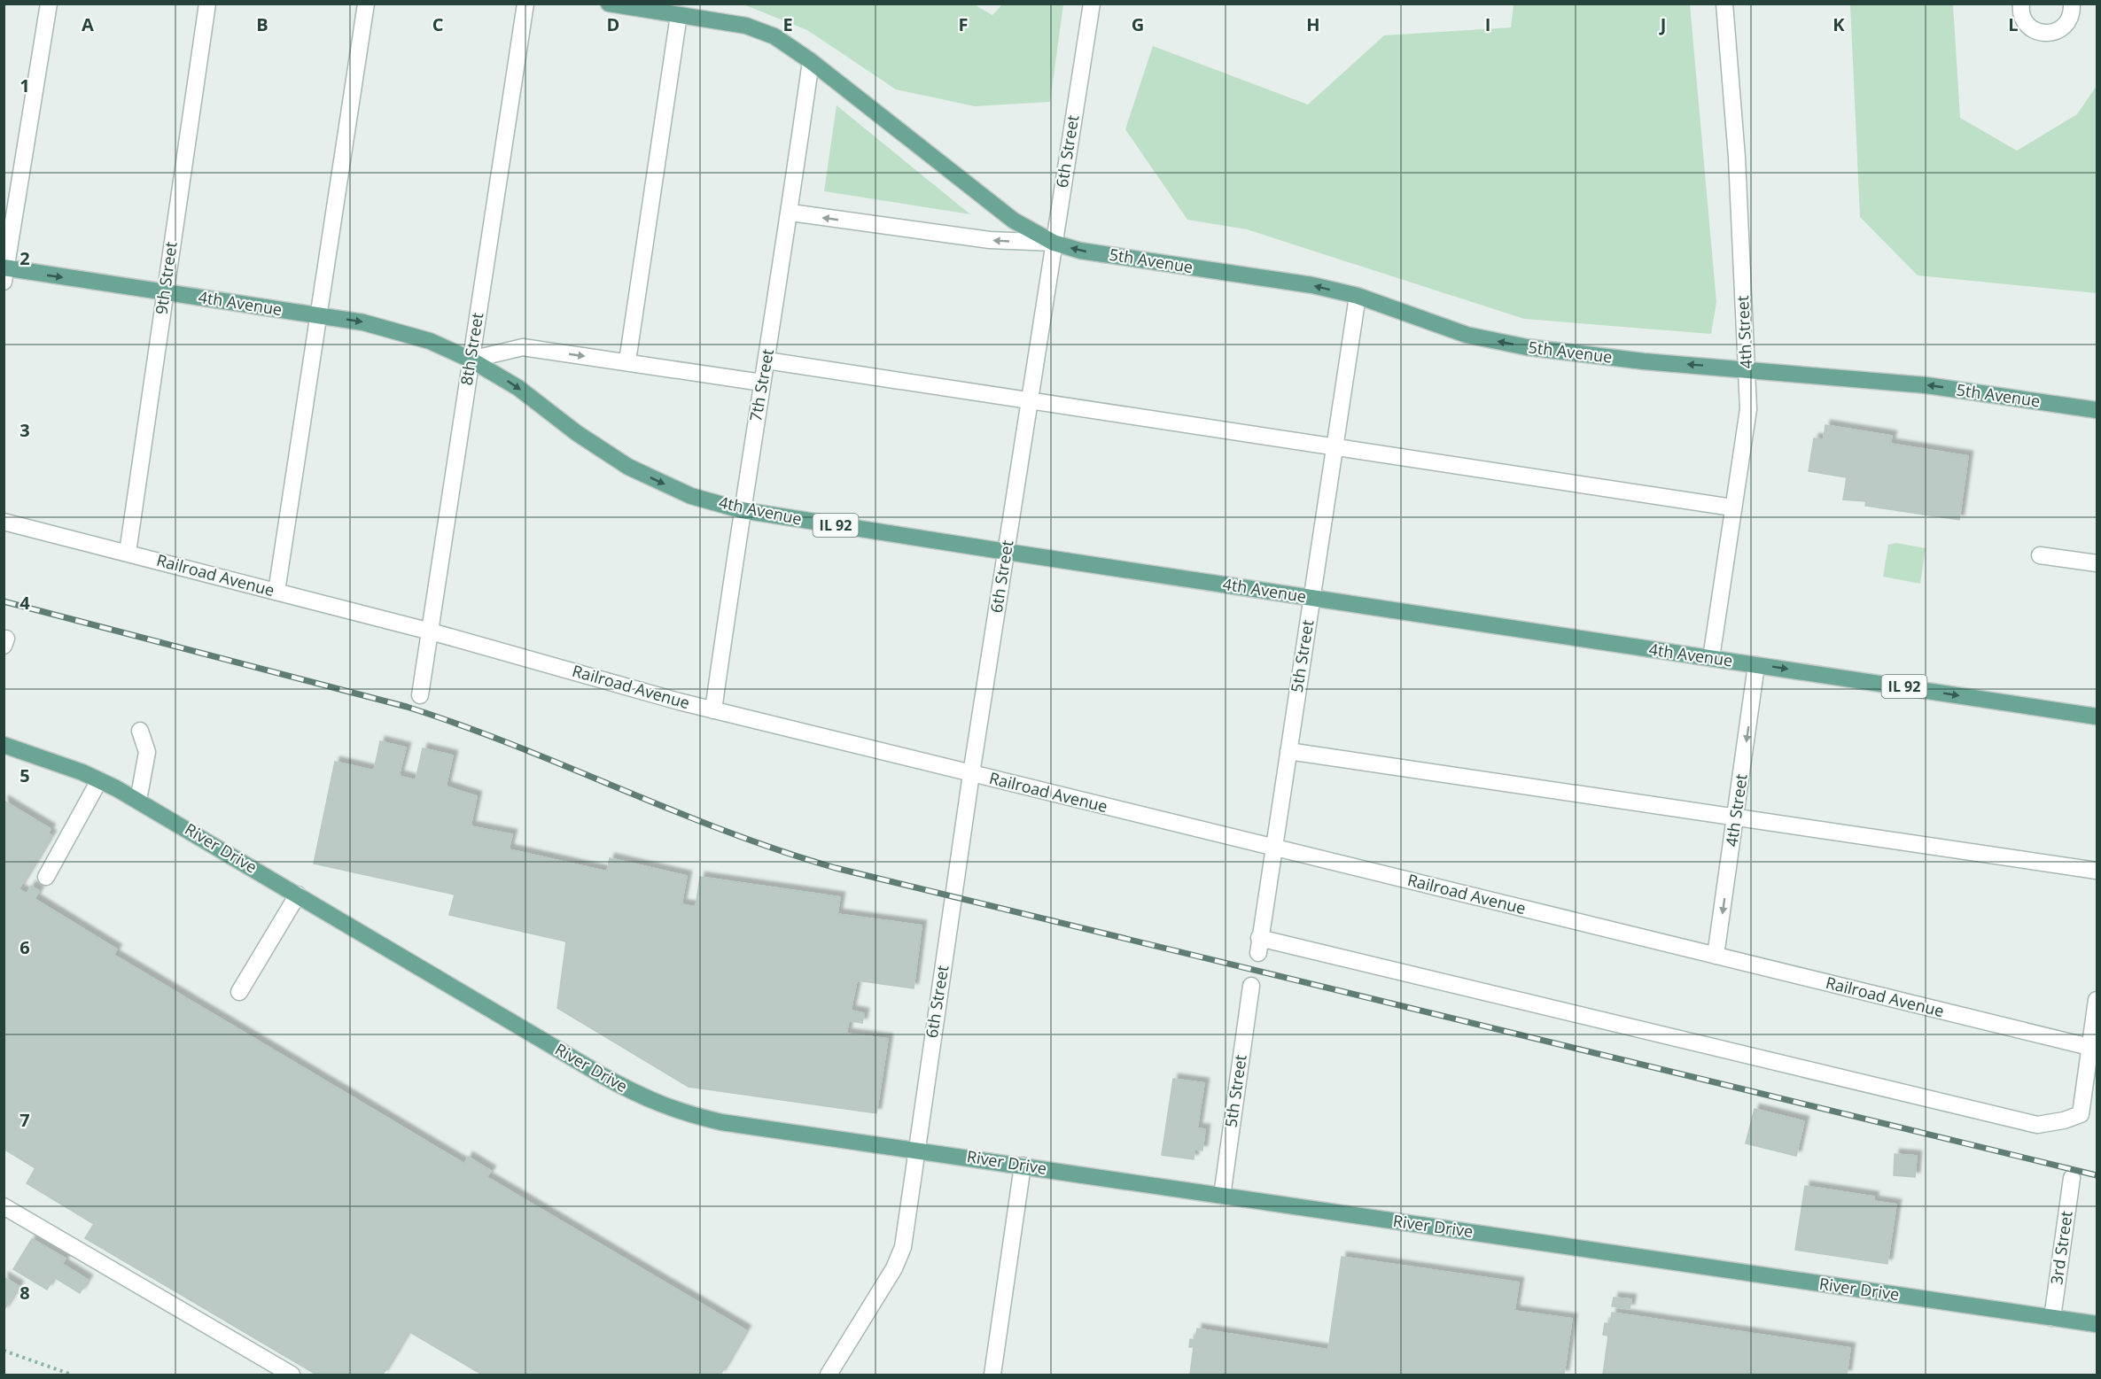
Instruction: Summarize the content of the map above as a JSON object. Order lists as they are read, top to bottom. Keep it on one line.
{"streets":{"main road":["5th Avenue","4th Avenue","IL 92","River Drive"],"street":["6th Street","9th Street","4th Street","8th Street","7th Street","Railroad Avenue","5th Street","3rd Street"]},"crossings":[["6th Street","5th Avenue"],["6th Street","4th Avenue"],["6th Street","Railroad Avenue"],["6th Street","River Drive"],["5th Avenue","4th Street"],["5th Avenue","7th Street"],["5th Avenue","5th Street"],["9th Street","4th Avenue"],["9th Street","Railroad Avenue"],["4th Avenue","4th Street"],["4th Avenue","8th Street"],["4th Avenue","7th Street"],["4th Avenue","5th Street"],["4th Street","Railroad Avenue"],["8th Street","Railroad Avenue"],["7th Street","Railroad Avenue"],["Railroad Avenue","5th Street"],["5th Street","River Drive"],["River Drive","3rd Street"]],"one_way":["5th Avenue","4th Avenue"],"grid":{"columns":["A","B","C","D","E","F","G","H","I","J","K","L"],"rows":["1","2","3","4","5","6","7","8"]}}
